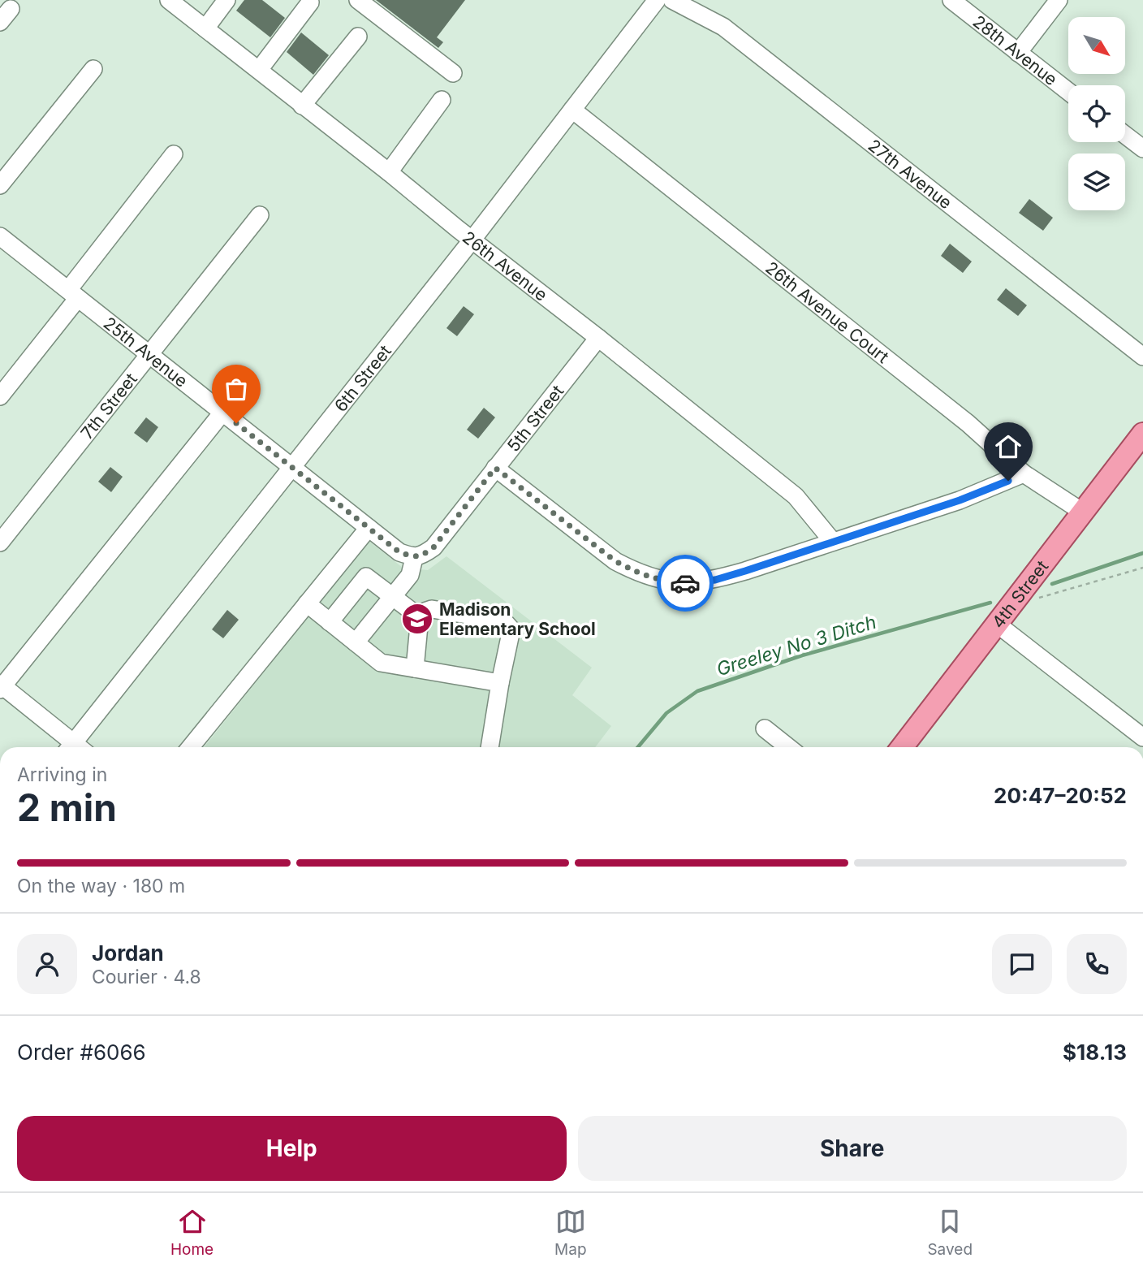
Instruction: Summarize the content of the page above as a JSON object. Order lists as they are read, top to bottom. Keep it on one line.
{"streets":{"main road":["4th Street"],"street":["28th Avenue","27th Avenue","26th Avenue","26th Avenue Court","25th Avenue","6th Street","7th Street","5th Street"]},"crossings":[["26th Avenue","6th Street"],["26th Avenue","5th Street"],["26th Avenue Court","6th Street"],["26th Avenue Court","4th Street"],["25th Avenue","6th Street"],["25th Avenue","7th Street"],["25th Avenue","5th Street"]],"water":["Greeley No 3 Ditch"],"places":{"school or university":["Madison Elementary School"]},"north":"bottom right","page":{"heading":["2 min","Arriving in","20:47–20:52"],"panel":["Jordan","Courier · 4.8","Order #6066","$18.13"],"bar":"On the way · 180 m","buttons":["Help","Share"],"tabs":["Home","Map","Saved"]}}
